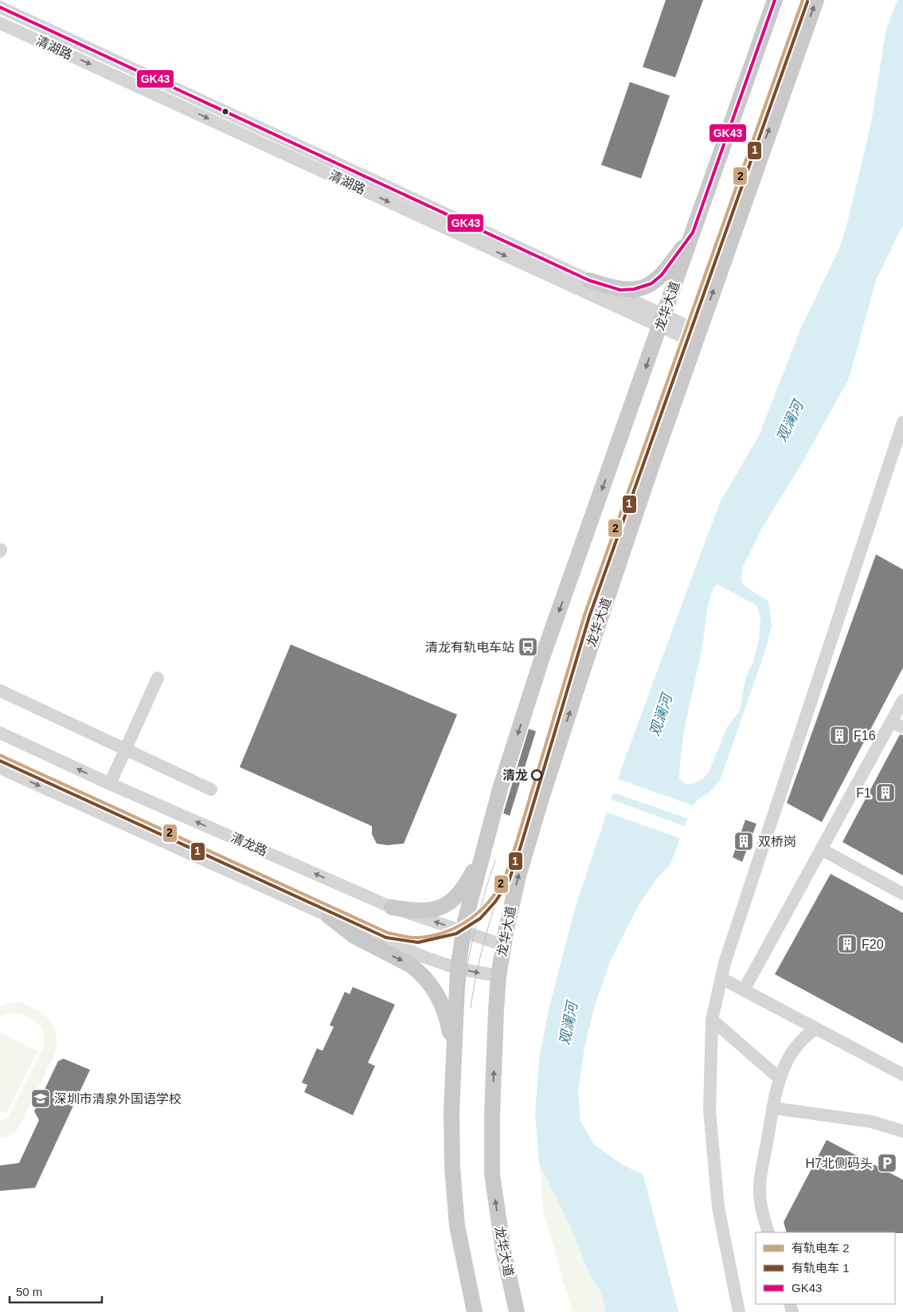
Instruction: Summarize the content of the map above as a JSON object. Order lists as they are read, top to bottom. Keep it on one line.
{"streets":{"main road":["龙华大道"],"street":["清湖路","清龙路"]},"crossings":[["清湖路","龙华大道"],["龙华大道","清龙路"]],"water":["观澜河"],"places":{"bus stop":["清龙有轨电车站"],"building":["F16","F1","双桥岗","F20"],"other":["清龙"],"school or university":["深圳市清泉外国语学校"],"parking":["H7北侧码头"]},"lines":["tram line 2","transit line GK43","tram line 1"],"legend":["有轨电车 2","有轨电车 1","GK43"],"scale_bar":"50 m"}
